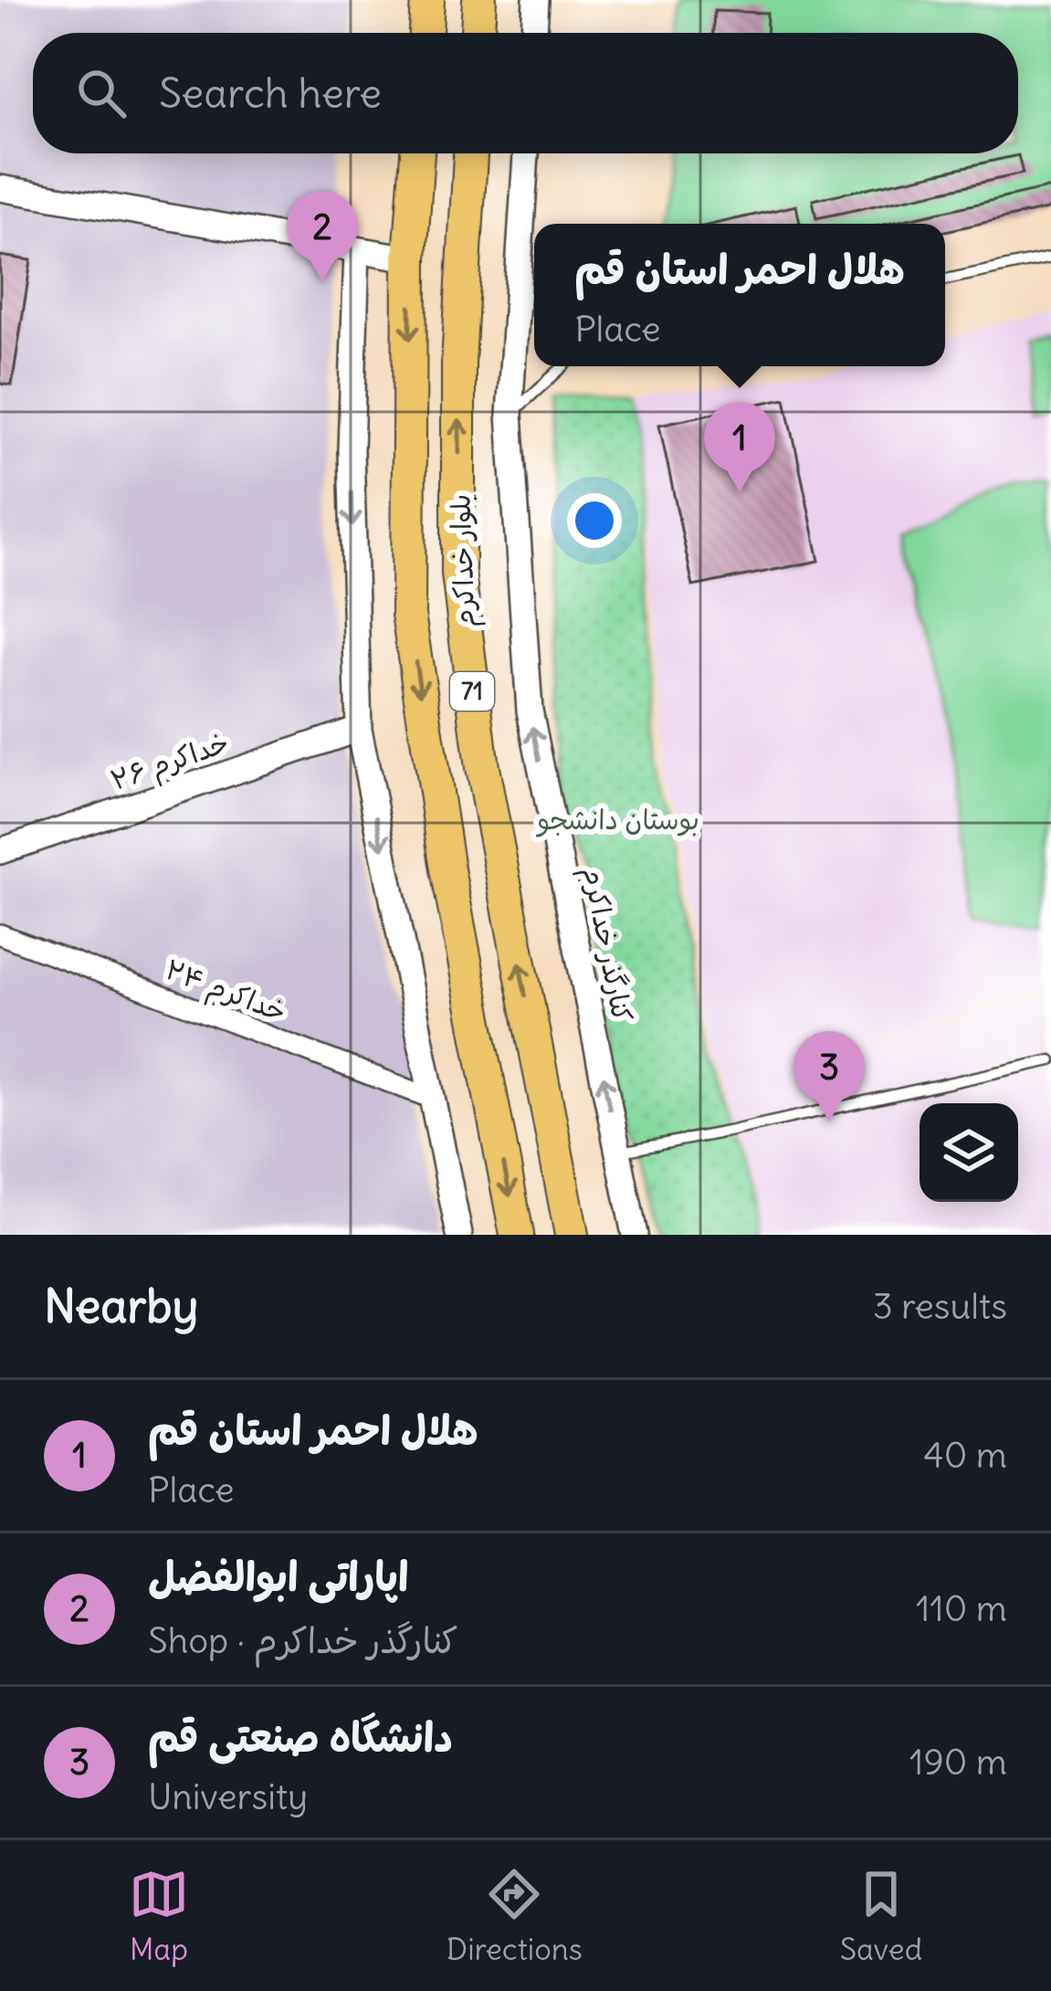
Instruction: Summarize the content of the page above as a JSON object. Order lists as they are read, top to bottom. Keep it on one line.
{"streets":{"highway":["بلوار خداکرم","71"],"street":["۲۶ خداکرم","کنارگذر خداکرم","۲۴ خداکرم"]},"parks":["بوستان دانشجو"],"page":{"search":"Search here","pins":["2","1","3"],"popup":["هلال احمر استان قم","Place"],"heading":["Nearby","3 results"],"list":[{"mark":"1","name":"هلال احمر استان قم","note":"Place","value":"40 m"},{"mark":"2","name":"اپاراتی ابوالفضل","note":"Shop · کنارگذر خداکرم","value":"110 m"},{"mark":"3","name":"دانشگاه صنعتی قم","note":"University","value":"190 m"}],"nav":["Map","Directions","Saved"]}}
